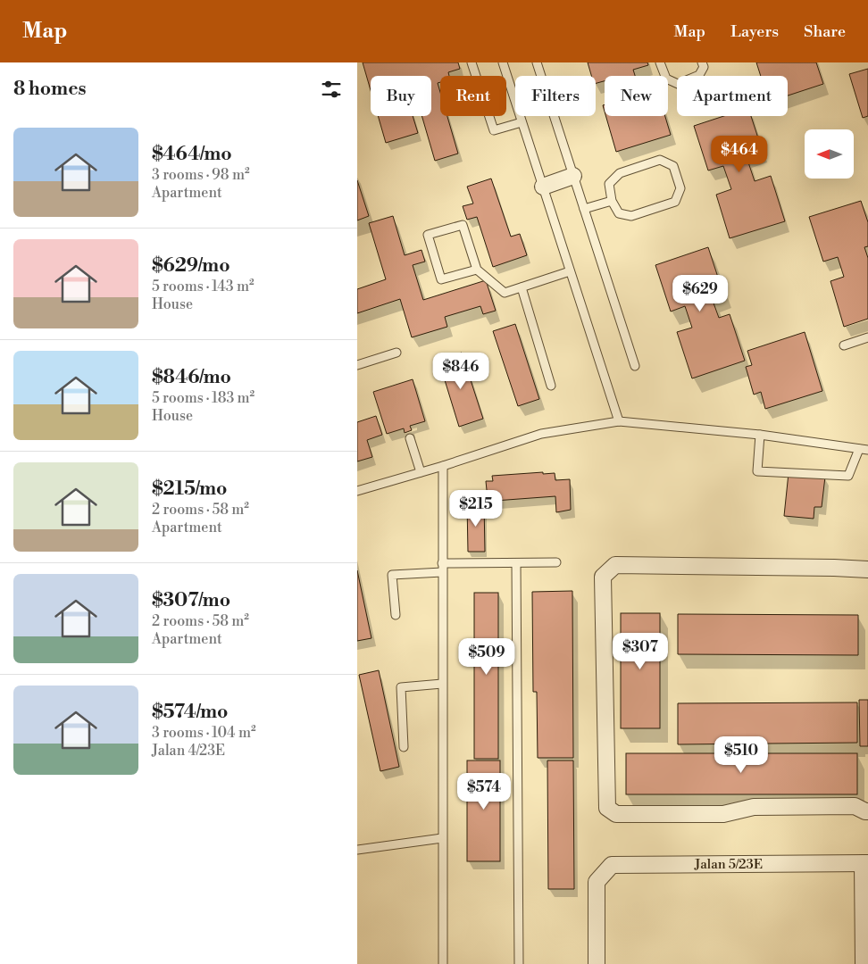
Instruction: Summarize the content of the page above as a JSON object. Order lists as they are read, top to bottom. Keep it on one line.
{"streets":{"street":["Jalan 5/23E"]},"north":"left","page":{"header":"Map","nav":["Map","Layers","Share"],"heading":"8 homes","chip":["Buy","Rent","Filters","New","Apartment"],"list":[{"name":"$464/mo","note":"3 rooms · 98 m² · Apartment"},{"name":"$629/mo","note":"5 rooms · 143 m² · House"},{"name":"$846/mo","note":"5 rooms · 183 m² · House"},{"name":"$215/mo","note":"2 rooms · 58 m² · Apartment"},{"name":"$307/mo","note":"2 rooms · 58 m² · Apartment"},{"name":"$574/mo","note":"3 rooms · 104 m² · Jalan 4/23E"}],"price":["$464","$629","$846","$215","$307","$509","$510","$574"]}}
